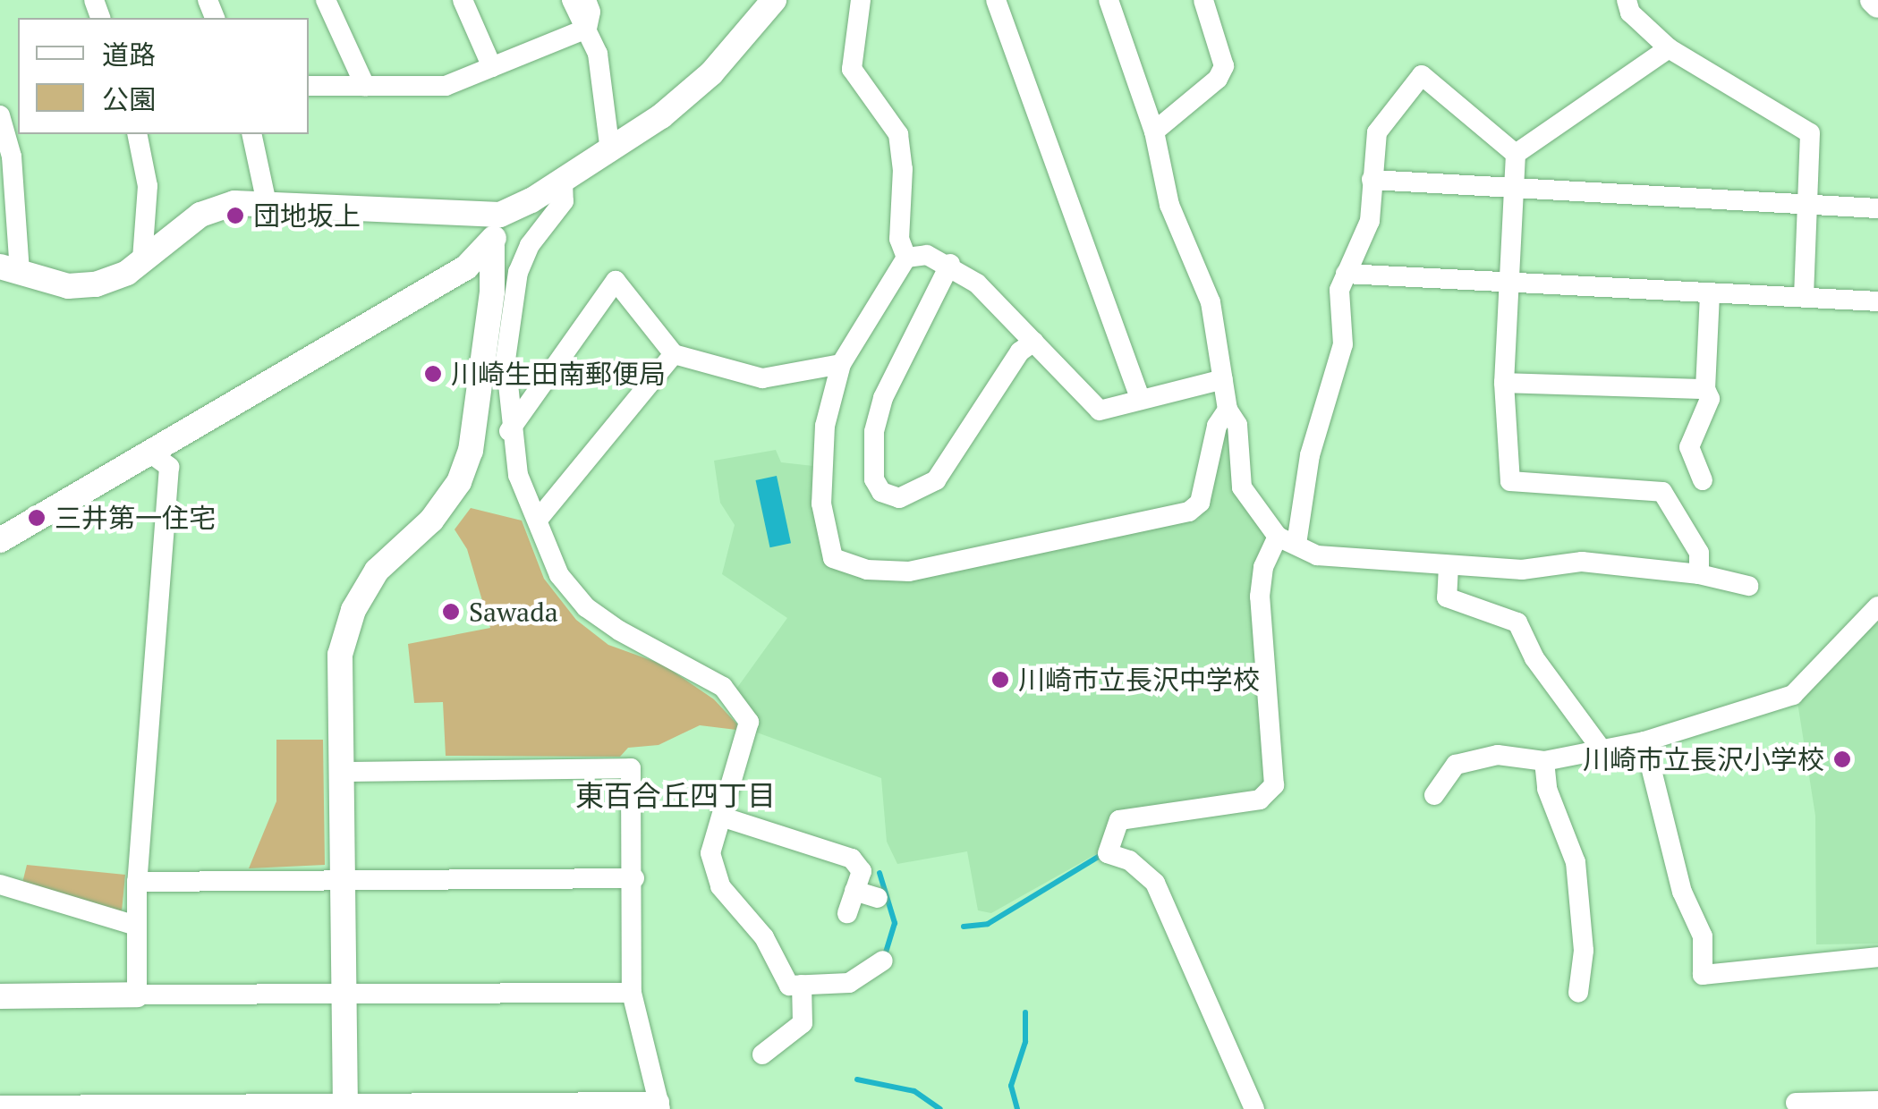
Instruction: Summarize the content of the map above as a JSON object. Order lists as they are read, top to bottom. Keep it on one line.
{"districts":["東百合丘四丁目"],"places":["団地坂上","川崎生田南郵便局","三井第一住宅","Sawada","川崎市立長沢中学校","川崎市立長沢小学校"],"legend":["道路","公園"]}
